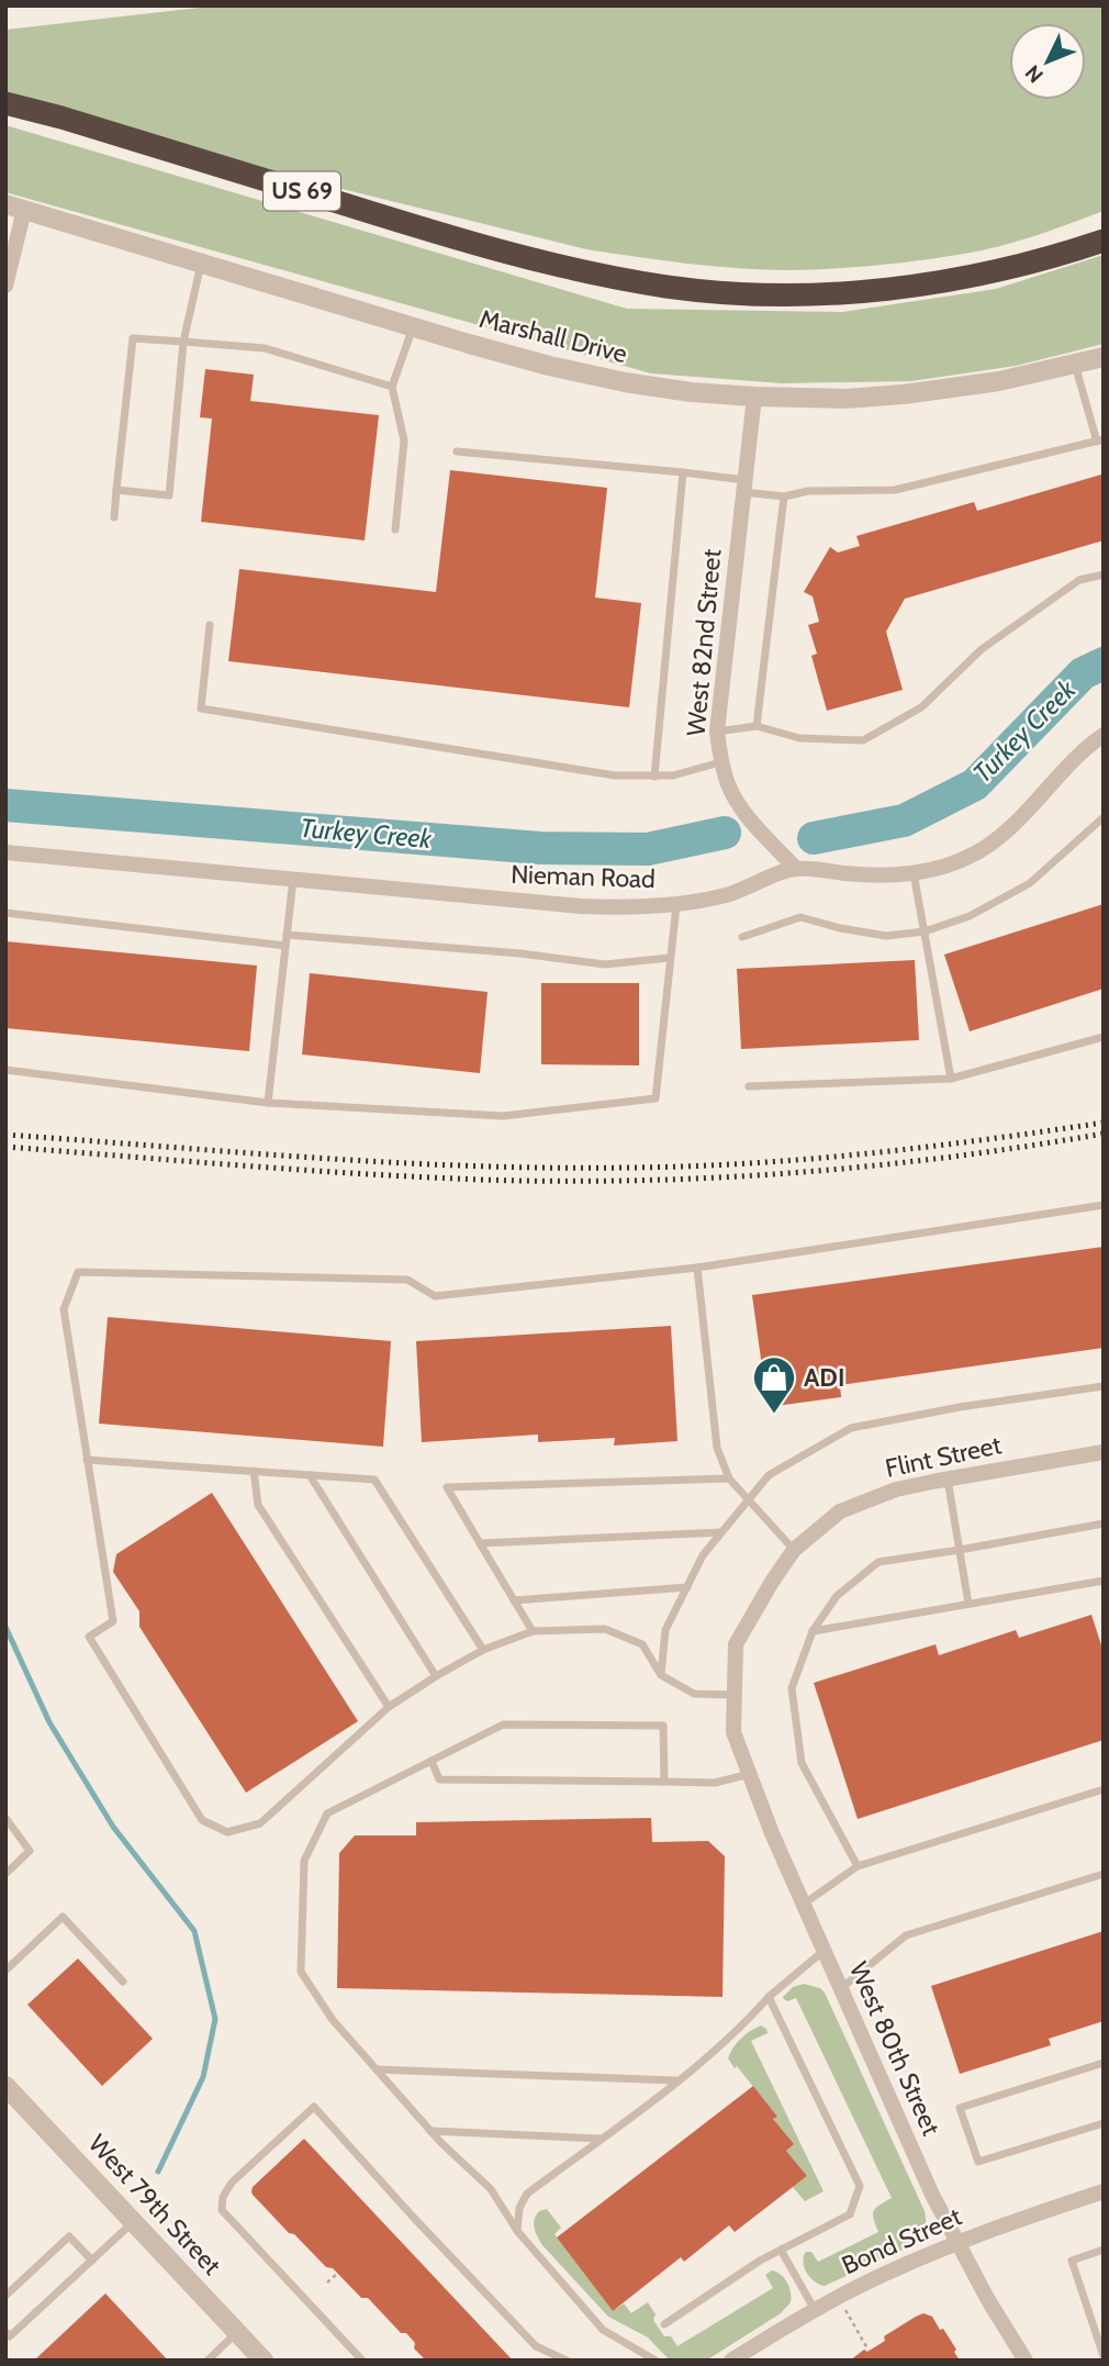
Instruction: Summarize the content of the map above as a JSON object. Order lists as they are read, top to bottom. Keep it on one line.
{"streets":{"highway":["US 69"],"street":["Marshall Drive","West 82nd Street","Nieman Road","Flint Street","West 80th Street","West 79th Street","Bond Street"]},"crossings":[["Marshall Drive","West 82nd Street"],["West 82nd Street","Nieman Road"],["Flint Street","West 80th Street"],["West 80th Street","Bond Street"]],"water":["Turkey Creek"],"places":{"shop":["ADI"]},"north":"bottom left"}
